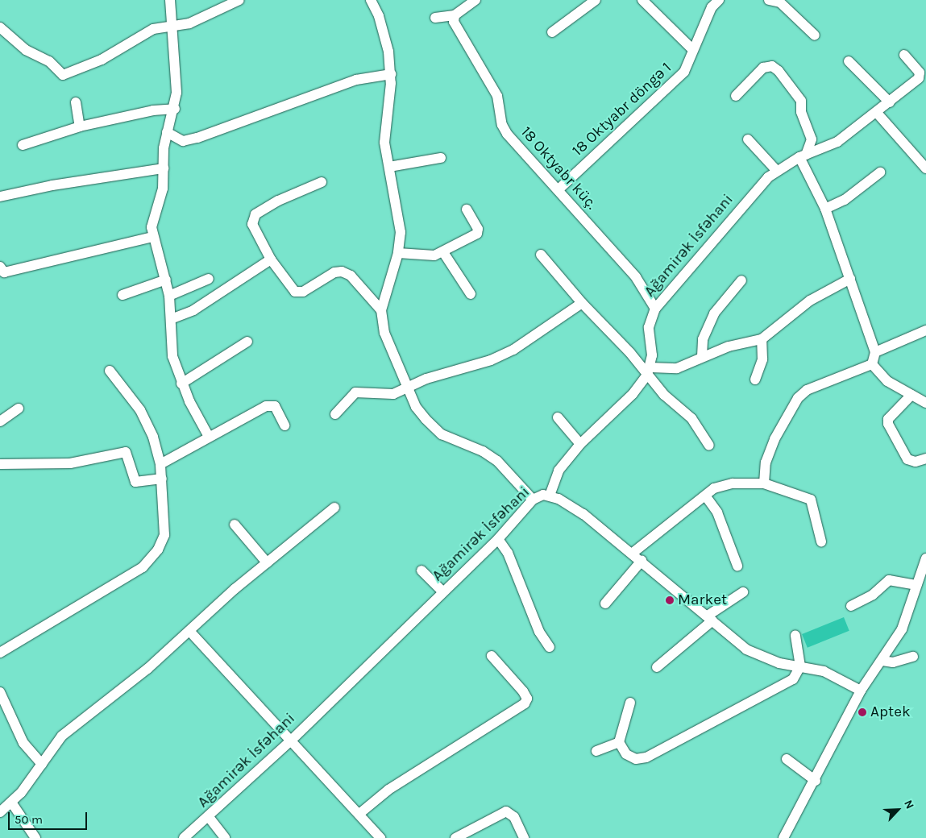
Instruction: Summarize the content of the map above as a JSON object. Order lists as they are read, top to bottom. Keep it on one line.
{"streets":{"street":["18 Oktyabr döngə 1","18 Oktyabr küç.","Ağamirək İsfəhani"]},"crossings":[["18 Oktyabr döngə 1","18 Oktyabr küç."],["18 Oktyabr küç.","Ağamirək İsfəhani"]],"places":["Market","Aptek"],"scale_bar":"50 m","north":"top right"}
